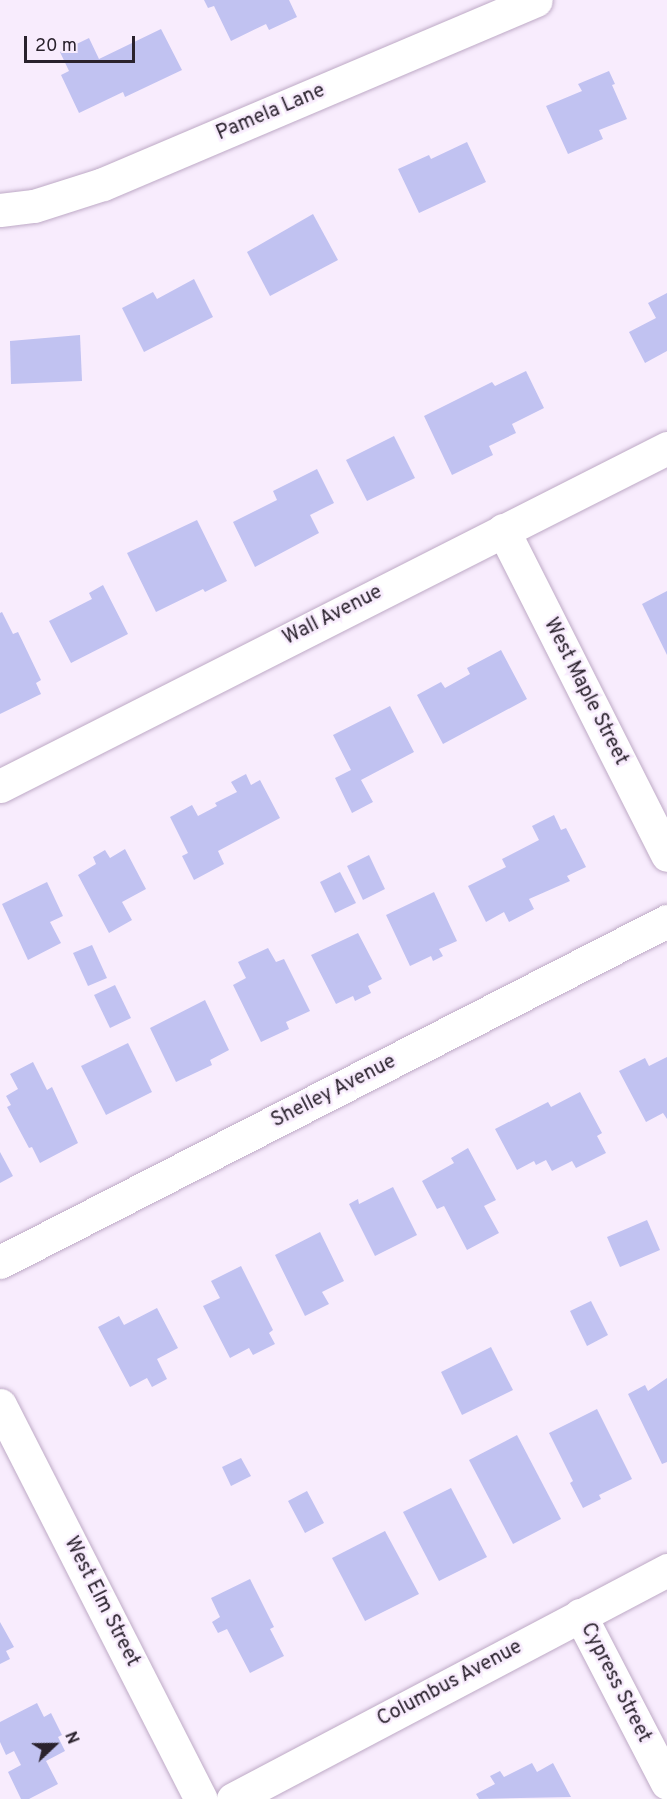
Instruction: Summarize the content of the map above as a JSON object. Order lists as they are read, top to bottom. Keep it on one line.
{"streets":{"street":["Pamela Lane","Wall Avenue","West Maple Street","Shelley Avenue","West Elm Street","Cypress Street","Columbus Avenue"]},"crossings":[["Wall Avenue","West Maple Street"],["Cypress Street","Columbus Avenue"]],"scale_bar":"20 m","north":"right"}
